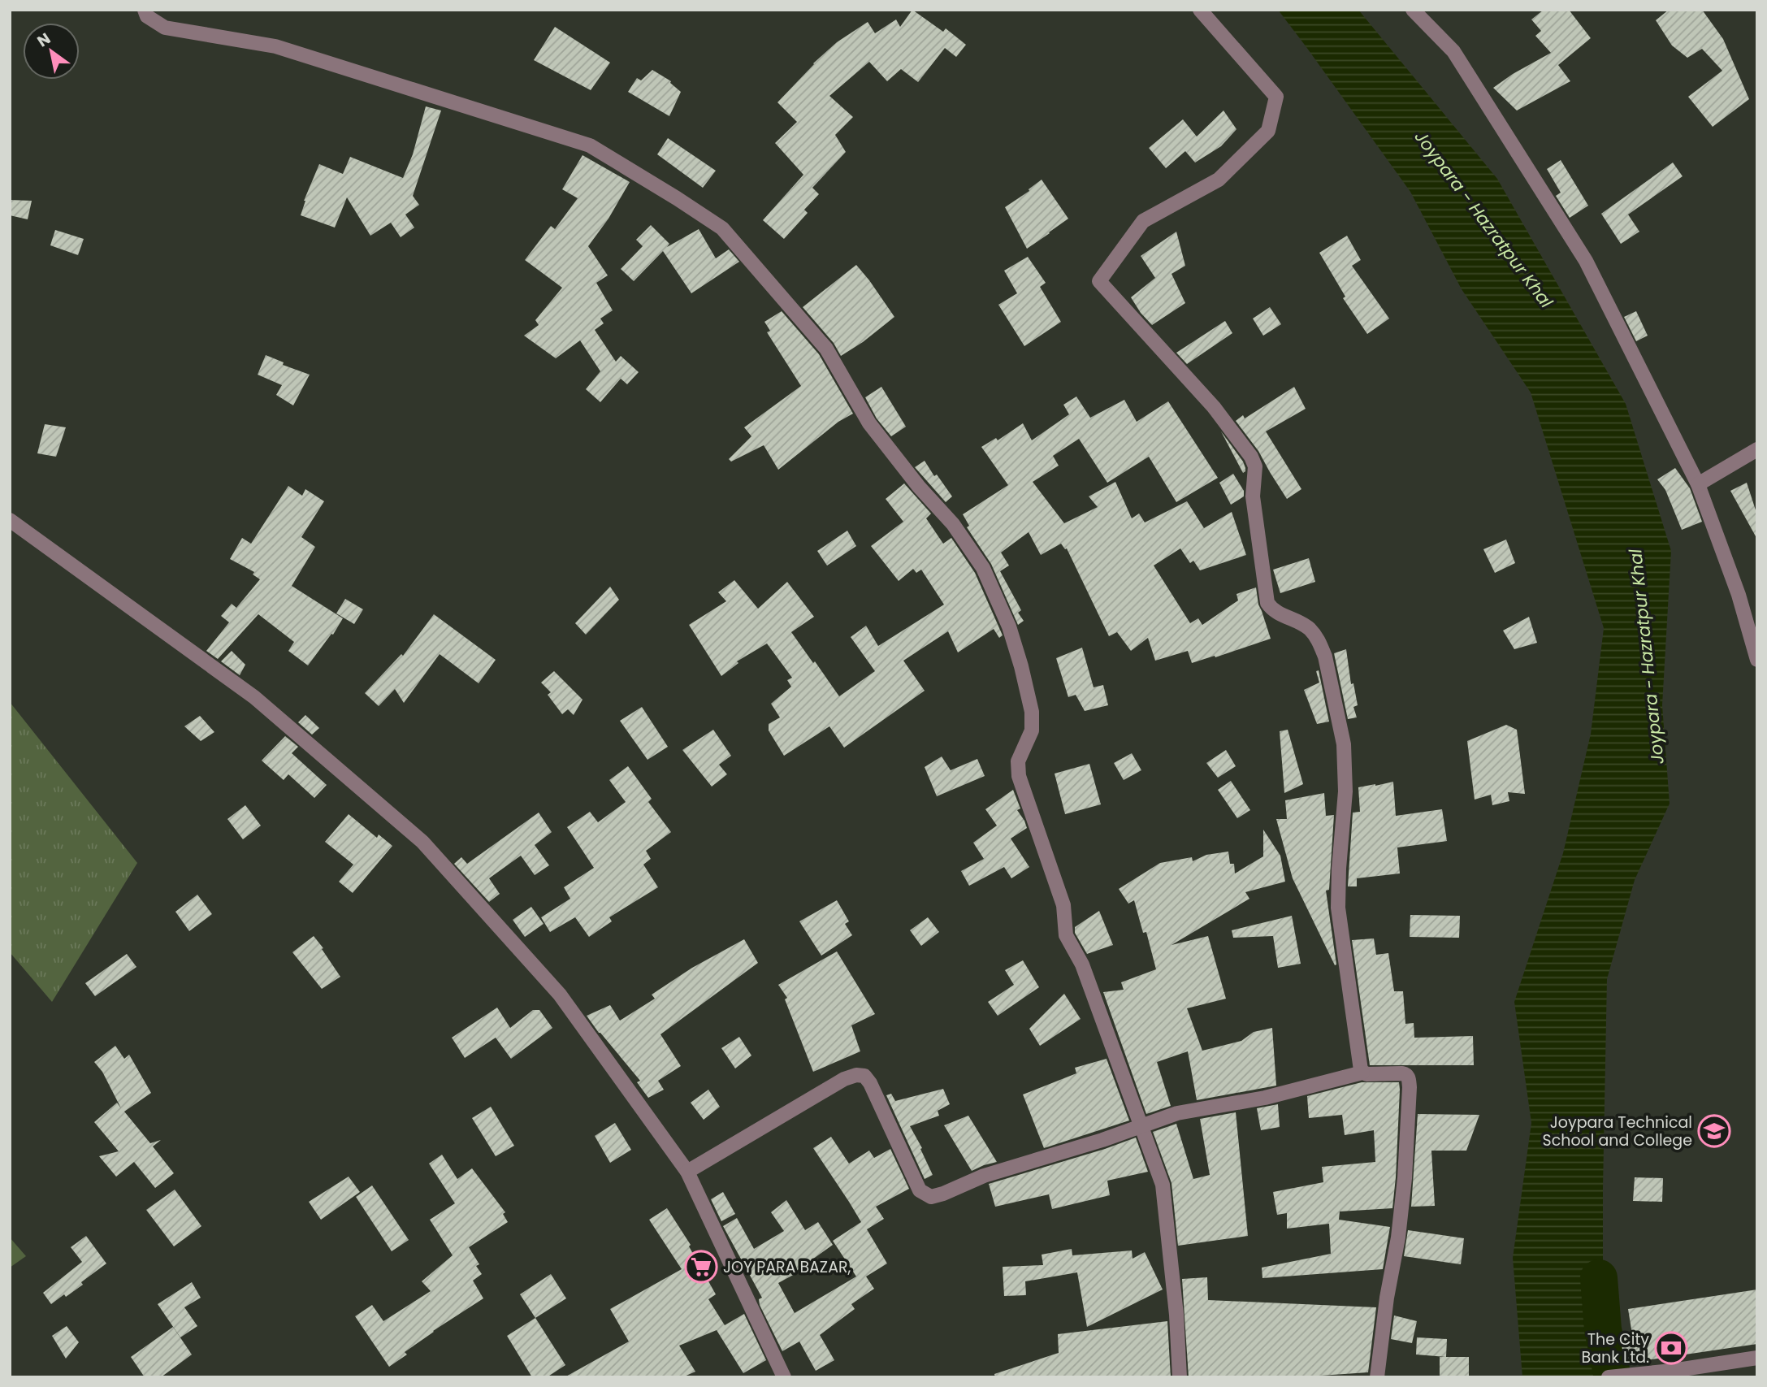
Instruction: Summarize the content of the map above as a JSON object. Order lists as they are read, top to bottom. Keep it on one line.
{"water":["Joypara - Hazratpur Khal"],"places":{"school or university":["Joypara Technical School and College"],"supermarket":["JOY PARA BAZAR,"],"bank":["The City Bank Ltd."]},"north":"top left"}
